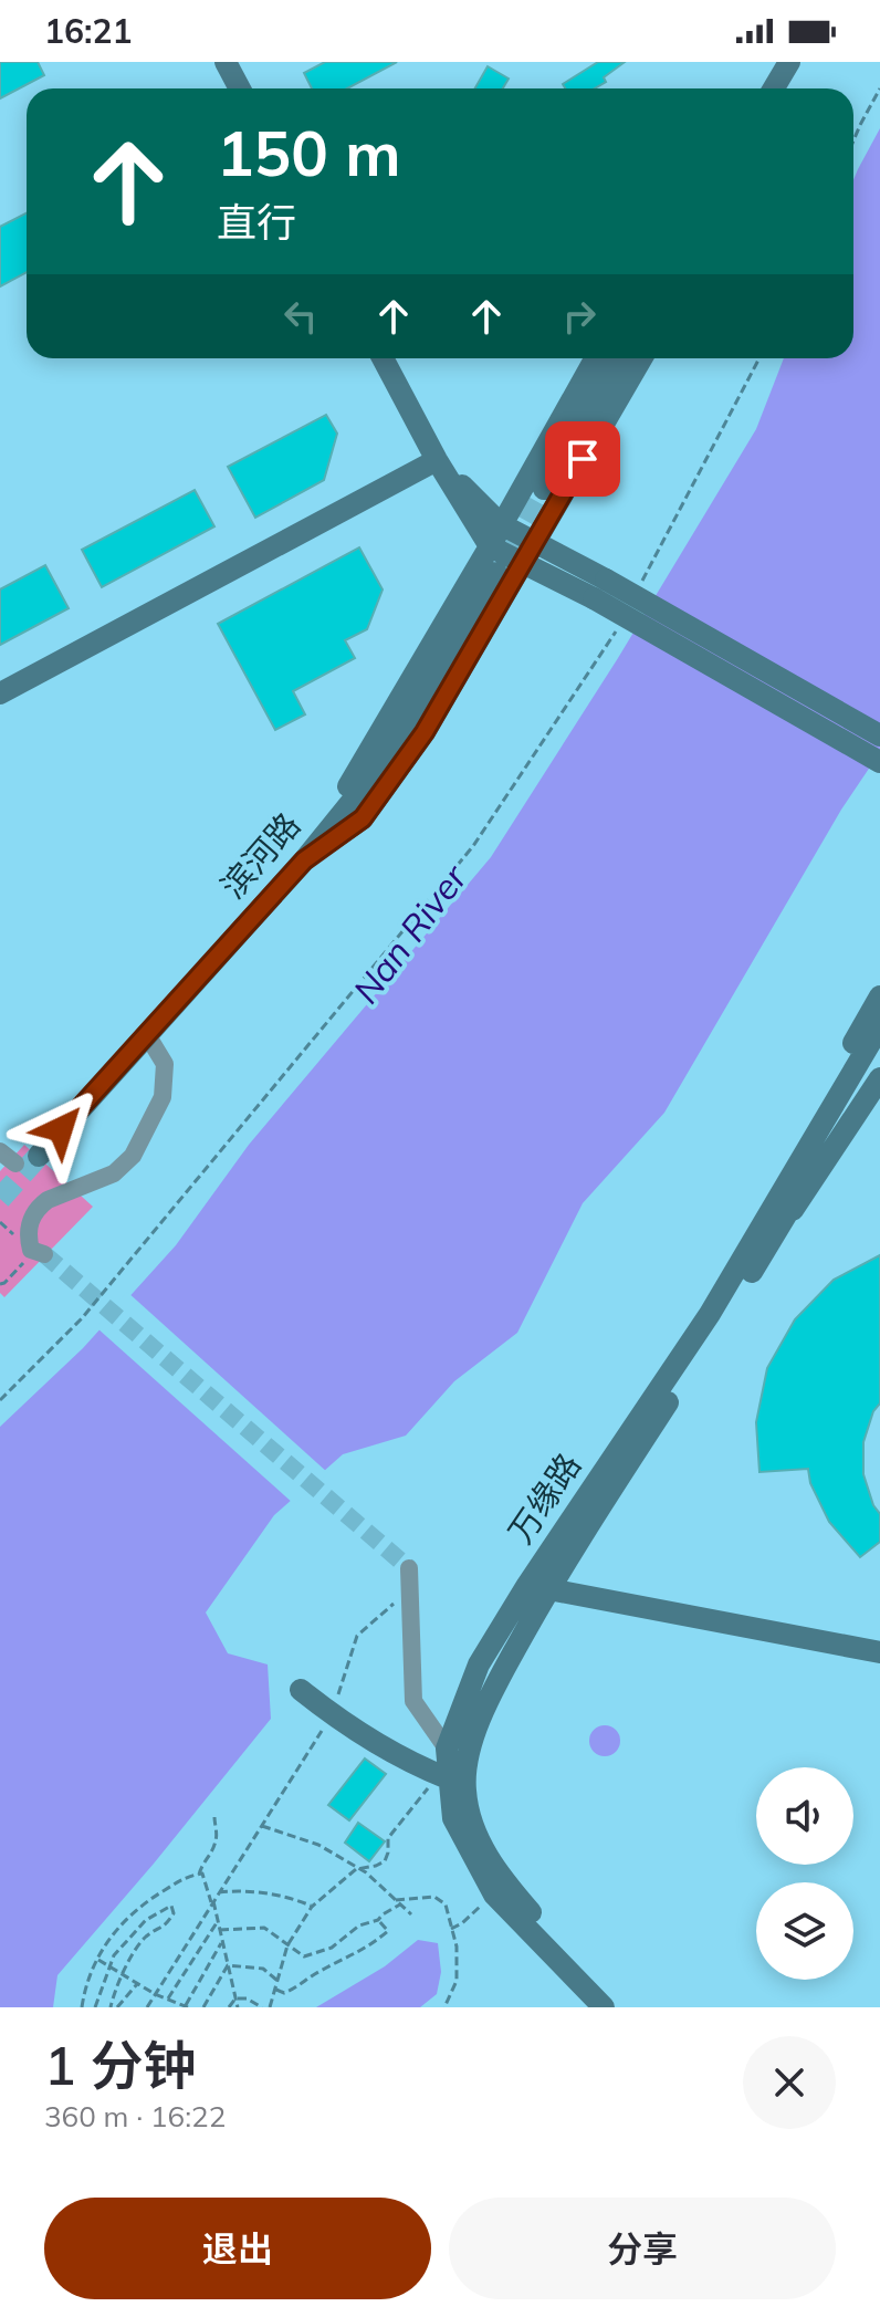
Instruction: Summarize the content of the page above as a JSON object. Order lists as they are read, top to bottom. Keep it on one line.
{"streets":{"main road":["滨河路","万缘路"]},"water":["Nan River"],"page":{"status":"16:21","turn":["150 m","直行"],"heading":["1 分钟","360 m · 16:22"],"buttons":["退出","分享"]}}
